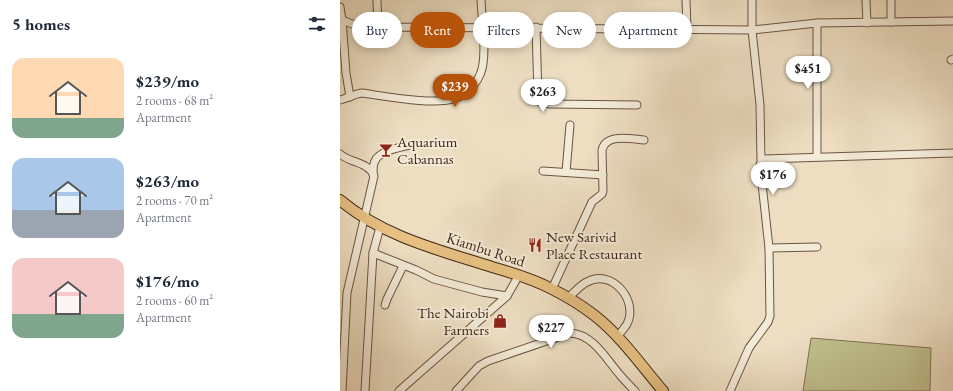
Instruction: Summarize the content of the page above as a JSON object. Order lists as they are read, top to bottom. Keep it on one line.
{"streets":{"highway":["Kiambu Road"]},"places":{"bar":["Aquarium Cabannas"],"restaurant":["New Sarivid Place Restaurant"],"shop":["The Nairobi Farmers"]},"page":{"heading":"5 homes","chip":["Buy","Rent","Filters","New","Apartment"],"list":[{"name":"$239/mo","note":"2 rooms · 68 m² · Apartment"},{"name":"$263/mo","note":"2 rooms · 70 m² · Apartment"},{"name":"$176/mo","note":"2 rooms · 60 m² · Apartment"}],"price":["$451","$239","$263","$176","$227"]}}
